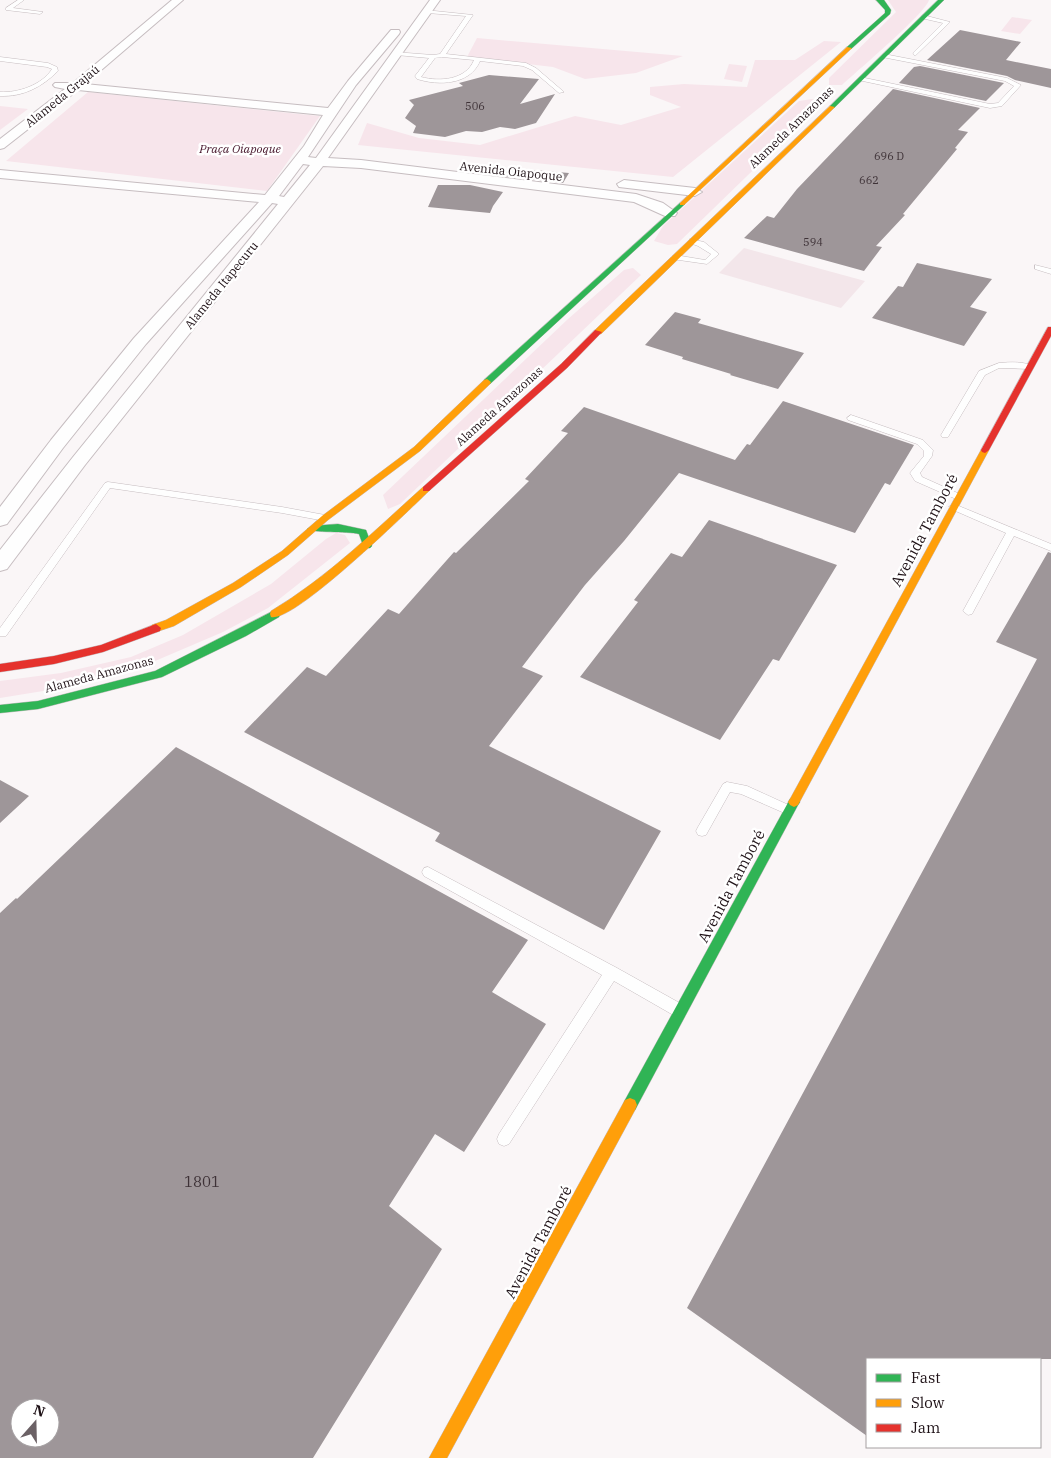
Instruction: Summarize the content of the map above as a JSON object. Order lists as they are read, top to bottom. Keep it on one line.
{"streets":{"main road":["Alameda Amazonas","Avenida Tamboré"],"street":["Alameda Grajaú","Avenida Oiapoque","Alameda Itapecuru"]},"crossings":[["Alameda Amazonas","Avenida Oiapoque"],["Avenida Oiapoque","Alameda Itapecuru"]],"parks":["Praça Oiapoque"],"house_numbers":["506","696 D","662","594","1801"],"legend":["Fast","Slow","Jam"],"north":"top"}
